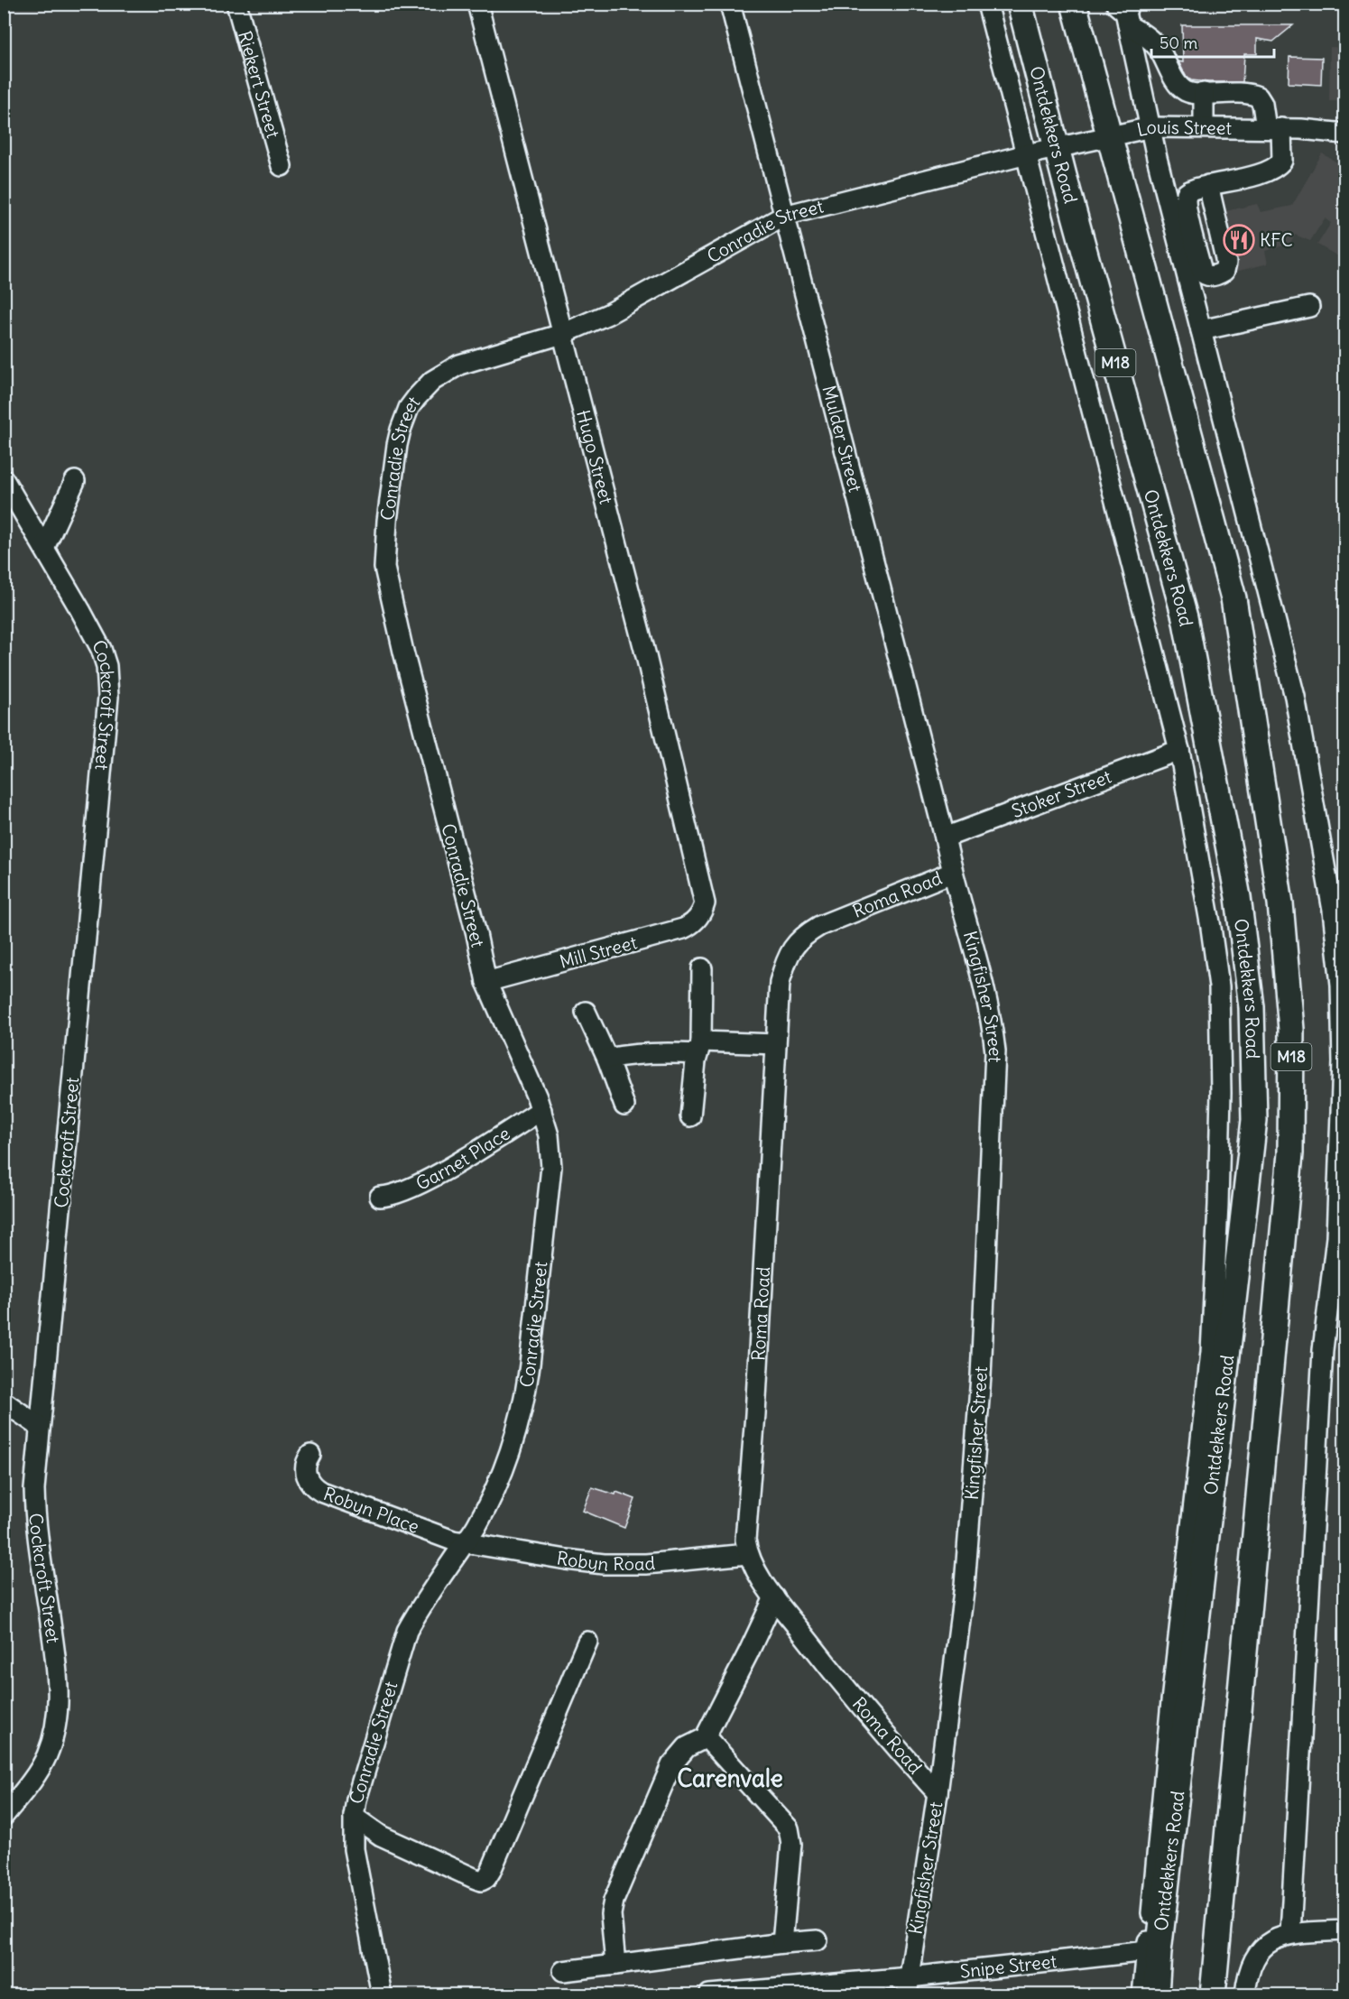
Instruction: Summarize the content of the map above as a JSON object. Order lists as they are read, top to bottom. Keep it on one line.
{"streets":{"main road":["Ontdekkers Road","M18"],"street":["Riekert Street","Louis Street","Conradie Street","Mulder Street","Hugo Street","Cockcroft Street","Stoker Street","Roma Road","Mill Street","Kingfisher Street","Garnet Place","Robyn Place","Robyn Road","Snipe Street"]},"crossings":[["Louis Street","Ontdekkers Road"],["Louis Street","Conradie Street"],["Louis Street","M18"],["Ontdekkers Road","Conradie Street"],["Ontdekkers Road","Stoker Street"],["Ontdekkers Road","Snipe Street"],["Conradie Street","Mulder Street"],["Conradie Street","Hugo Street"],["Conradie Street","Mill Street"],["Conradie Street","Garnet Place"],["Conradie Street","Robyn Place"],["Conradie Street","Robyn Road"],["Mulder Street","Stoker Street"],["Mulder Street","Roma Road"],["Mulder Street","Kingfisher Street"],["Hugo Street","Mill Street"],["Roma Road","Kingfisher Street"],["Roma Road","Robyn Road"],["Kingfisher Street","Snipe Street"],["Robyn Place","Robyn Road"]],"districts":["Carenvale"],"places":{"restaurant":["KFC"]},"scale_bar":"50 m"}
